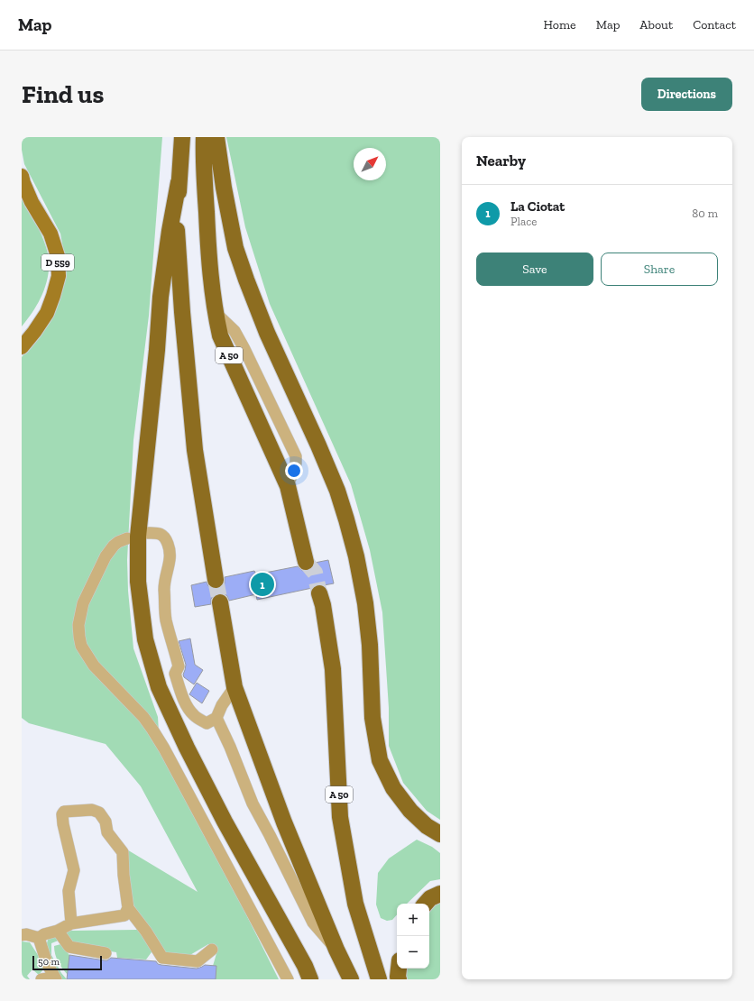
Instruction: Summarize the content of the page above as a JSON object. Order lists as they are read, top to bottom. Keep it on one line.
{"streets":{"highway":["A 50"],"main road":["D 559"]},"scale_bar":"50 m","north":"top right","page":{"header":"Map","nav":["Home","Map","About","Contact"],"buttons":["Directions",["Save","Share"]],"title":"Find us","heading":"Nearby","list":[{"mark":"1","name":"La Ciotat","note":"Place","value":"80 m"}],"pins":"1","map_buttons":["+","−"],"scale":"50 m"}}
